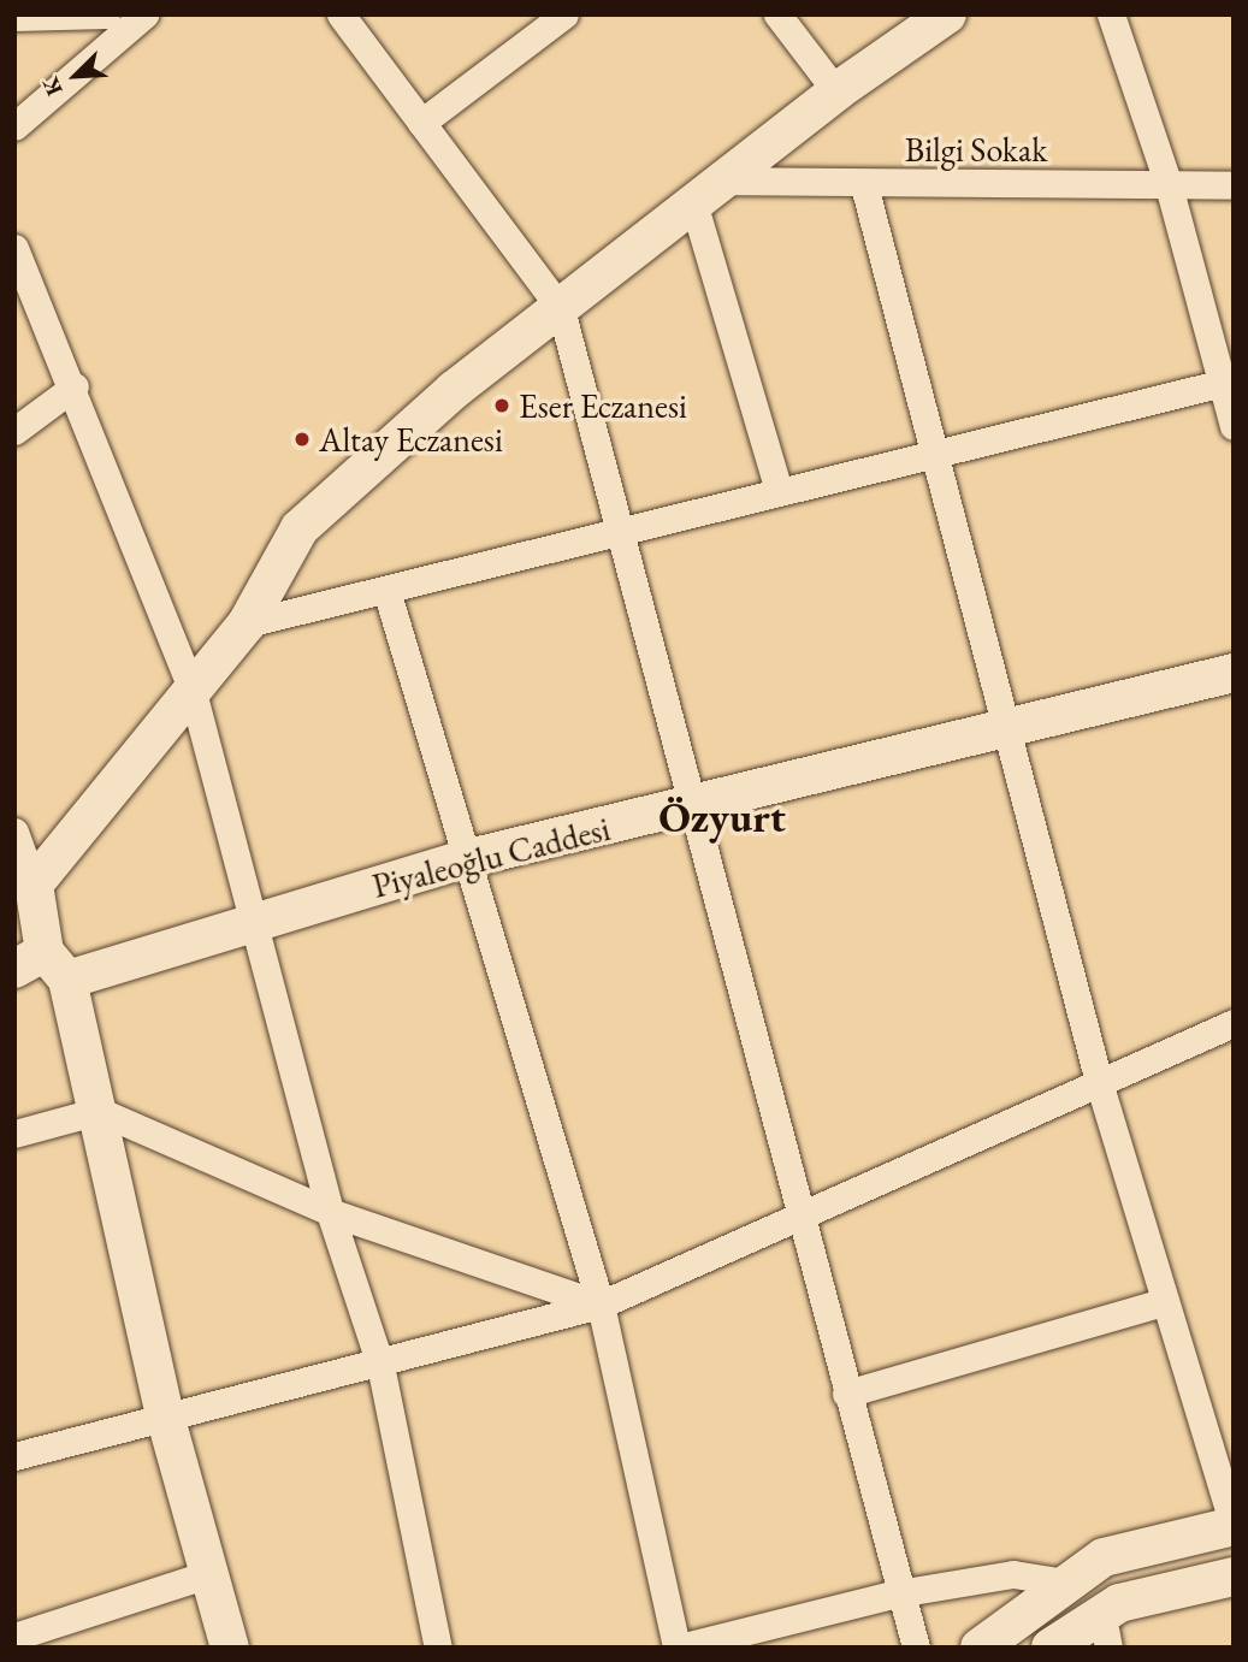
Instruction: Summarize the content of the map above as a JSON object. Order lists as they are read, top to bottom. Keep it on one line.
{"streets":{"street":["Bilgi Sokak","Piyaleoğlu Caddesi"]},"districts":["Özyurt"],"places":["Eser Eczanesi","Altay Eczanesi"],"north":"bottom left"}
